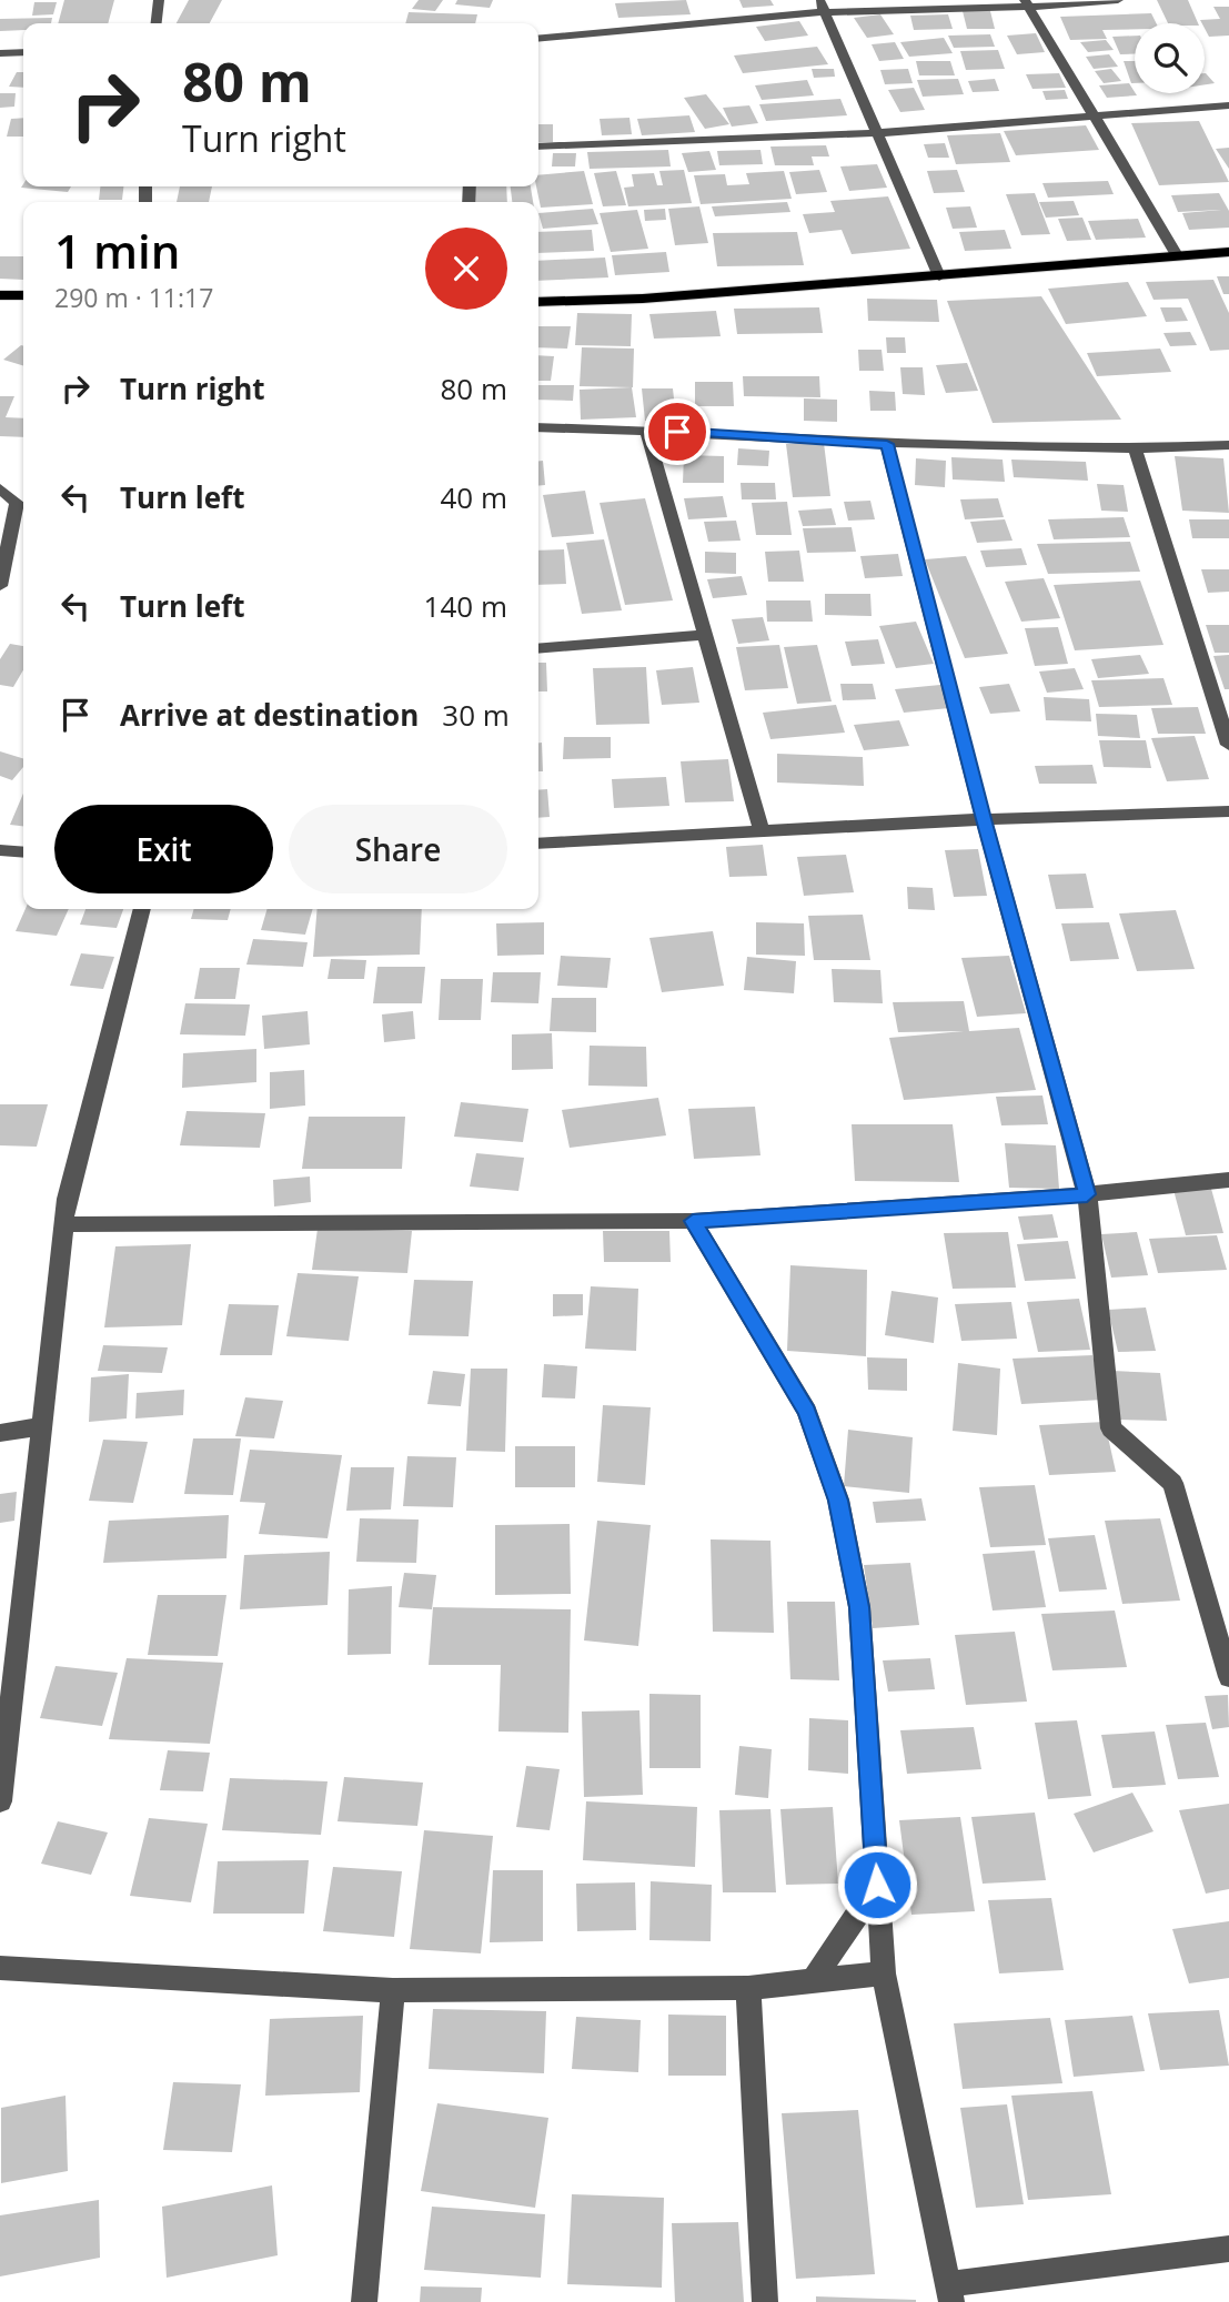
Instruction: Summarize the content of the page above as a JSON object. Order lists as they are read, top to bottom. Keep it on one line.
{"page":{"turn":["80 m","Turn right"],"heading":["1 min","290 m · 11:17"],"list":[{"name":"Turn right","value":"80 m"},{"name":"Turn left","value":"40 m"},{"name":"Turn left","value":"140 m"},{"name":"Arrive at destination","value":"30 m"}],"buttons":["Exit","Share"]}}
